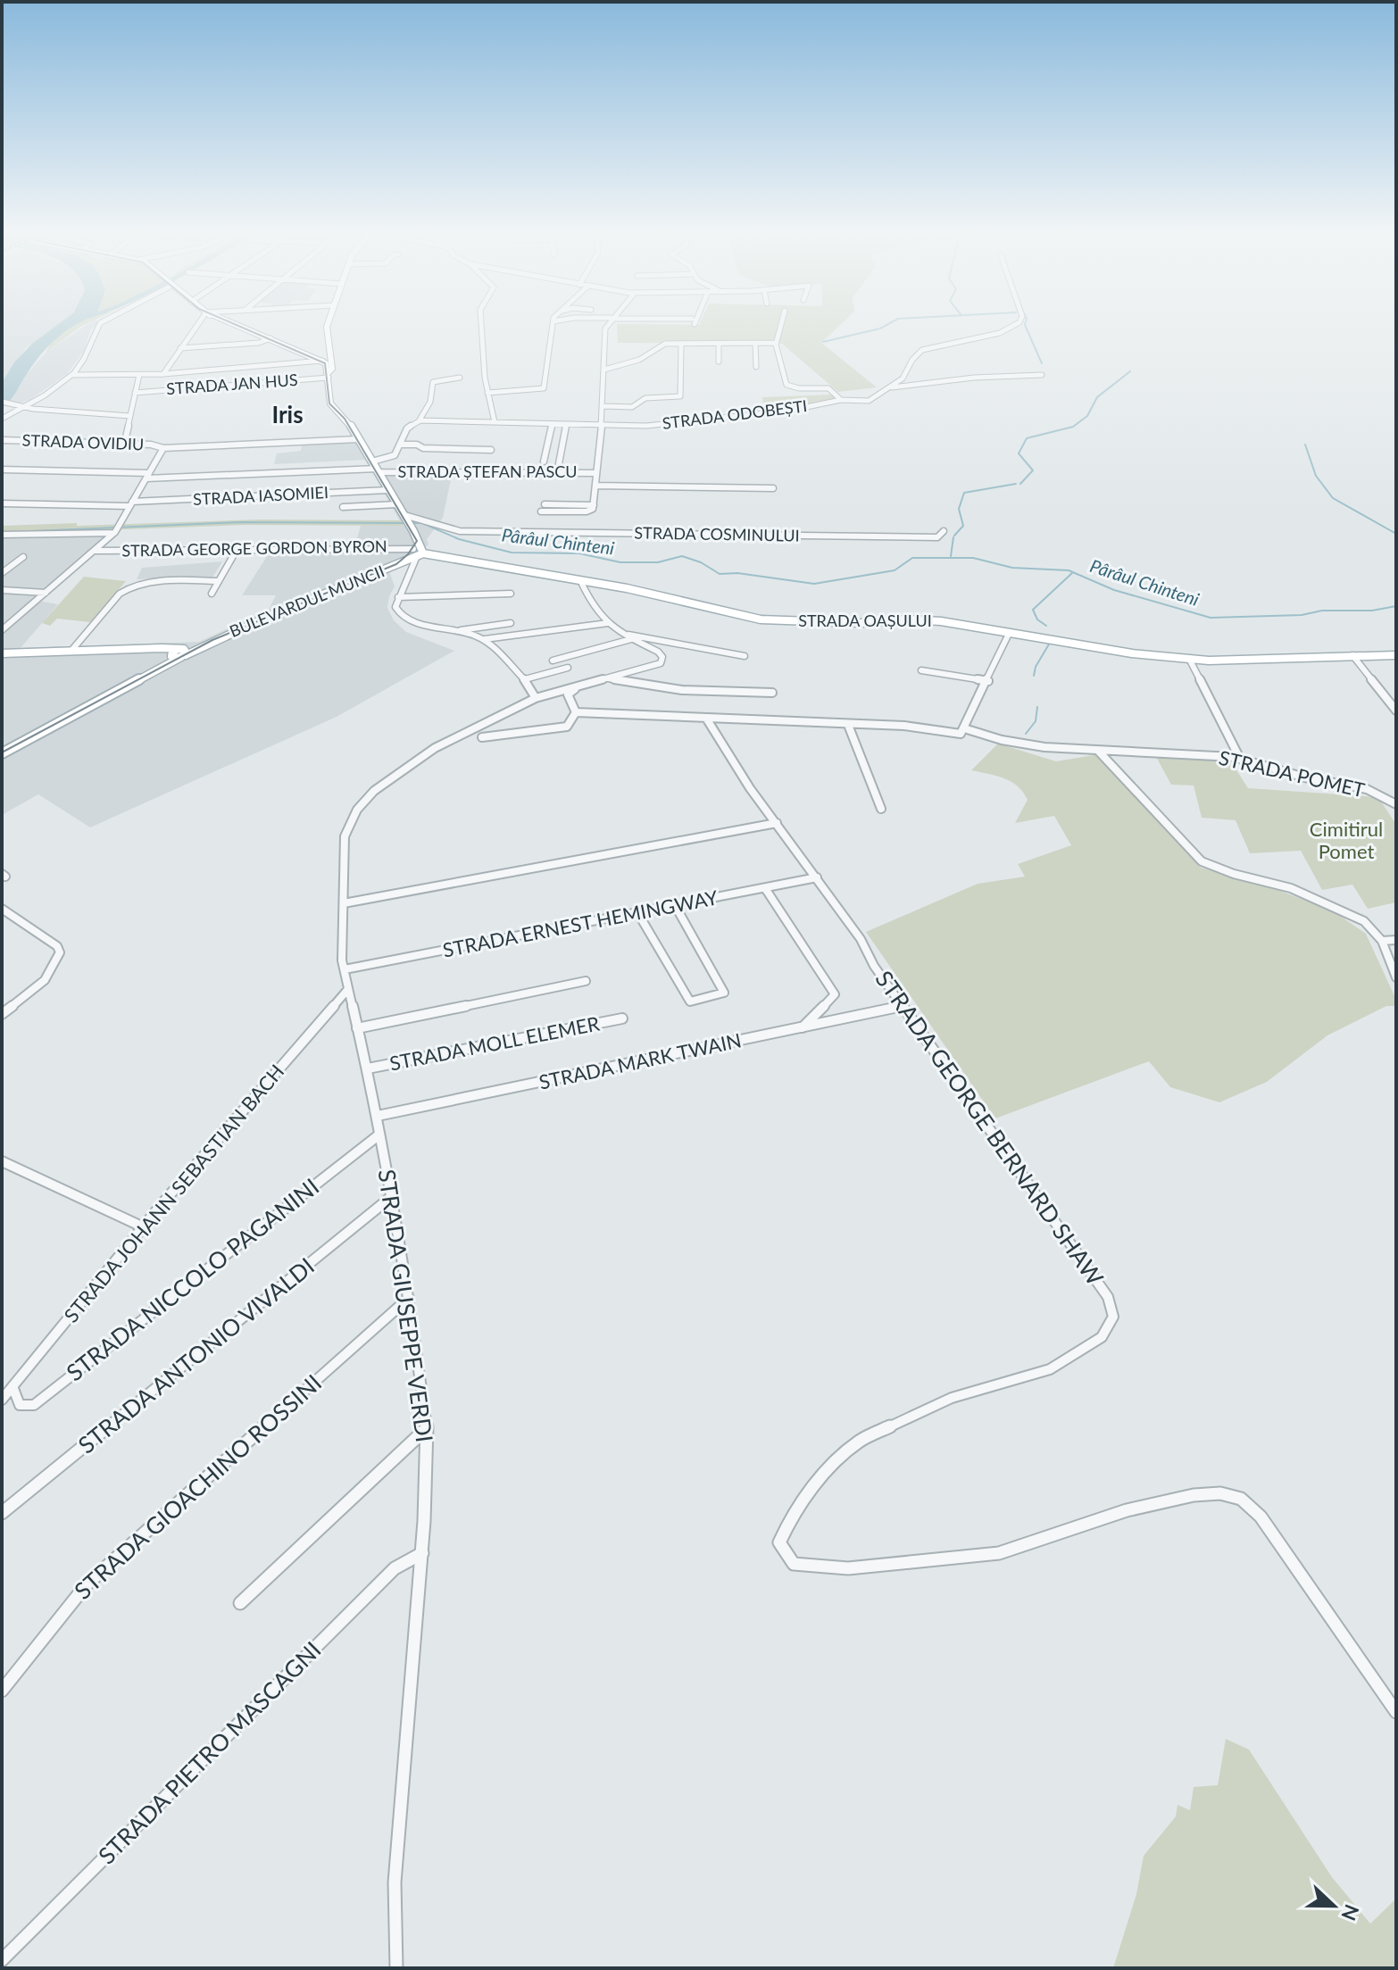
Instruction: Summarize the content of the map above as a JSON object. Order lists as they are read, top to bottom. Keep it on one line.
{"streets":{"main road":["BULEVARDUL MUNCII","STRADA OAȘULUI"],"street":["STRADA JAN HUS","STRADA ODOBEȘTI","STRADA OVIDIU","STRADA ȘTEFAN PASCU","STRADA IASOMIEI","STRADA COSMINULUI","STRADA GEORGE GORDON BYRON","STRADA POMET","STRADA ERNEST HEMINGWAY","STRADA MOLL ELEMER","STRADA MARK TWAIN","STRADA GEORGE BERNARD SHAW","STRADA JOHANN SEBASTIAN BACH","STRADA NICCOLO PAGANINI","STRADA GIUSEPPE VERDI","STRADA ANTONIO VIVALDI","STRADA GIOACHINO ROSSINI","STRADA PIETRO MASCAGNI"]},"crossings":[["STRADA GEORGE GORDON BYRON","BULEVARDUL MUNCII"],["STRADA GEORGE GORDON BYRON","STRADA OAȘULUI"],["BULEVARDUL MUNCII","STRADA OAȘULUI"],["STRADA ERNEST HEMINGWAY","STRADA GEORGE BERNARD SHAW"],["STRADA ERNEST HEMINGWAY","STRADA GIUSEPPE VERDI"],["STRADA MOLL ELEMER","STRADA GIUSEPPE VERDI"],["STRADA MARK TWAIN","STRADA GEORGE BERNARD SHAW"],["STRADA MARK TWAIN","STRADA GIUSEPPE VERDI"],["STRADA JOHANN SEBASTIAN BACH","STRADA NICCOLO PAGANINI"],["STRADA JOHANN SEBASTIAN BACH","STRADA GIUSEPPE VERDI"],["STRADA NICCOLO PAGANINI","STRADA GIUSEPPE VERDI"],["STRADA GIUSEPPE VERDI","STRADA ANTONIO VIVALDI"],["STRADA GIUSEPPE VERDI","STRADA GIOACHINO ROSSINI"],["STRADA GIUSEPPE VERDI","STRADA PIETRO MASCAGNI"]],"districts":["Iris"],"water":["Pârâul Chinteni"],"parks":["Cimitirul Pomet"],"north":"right"}
